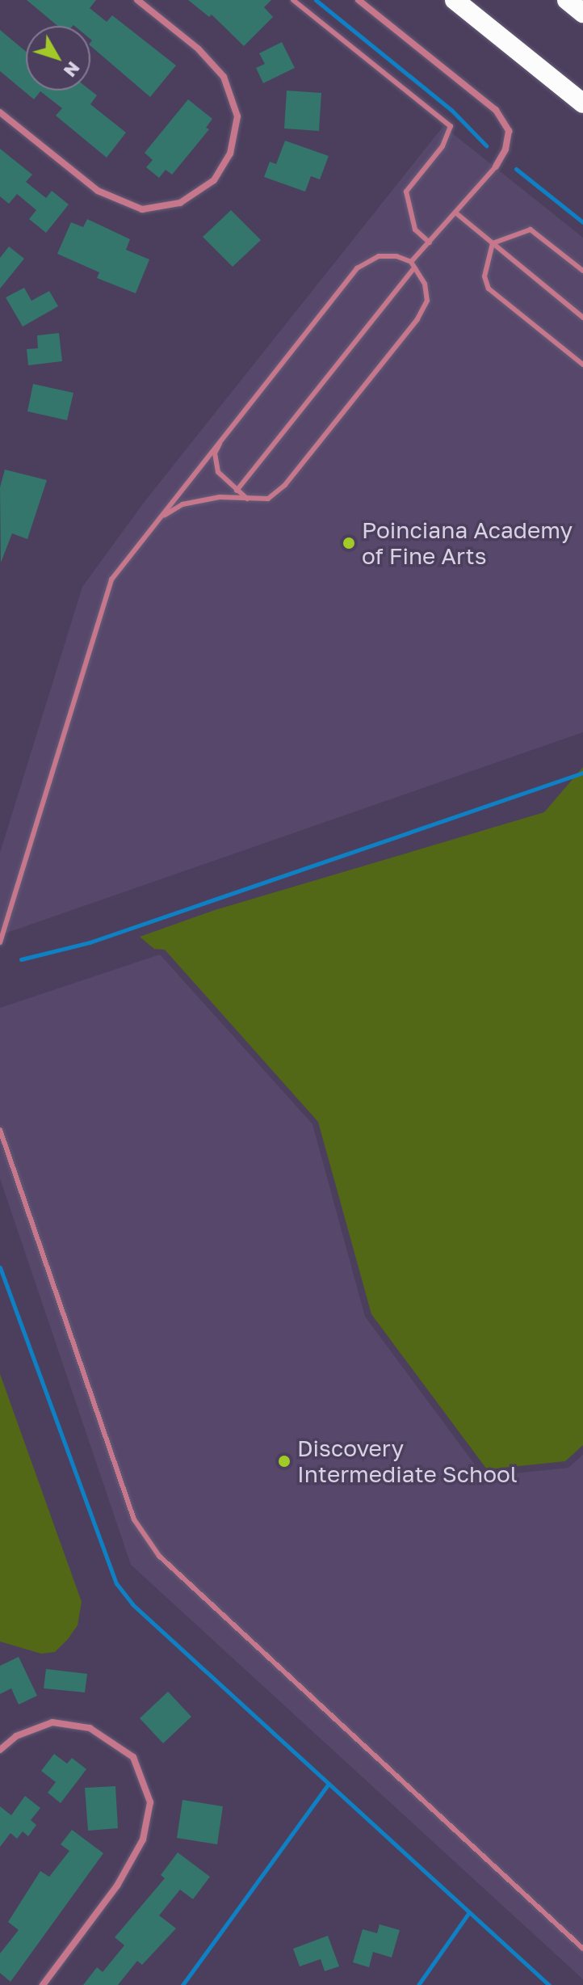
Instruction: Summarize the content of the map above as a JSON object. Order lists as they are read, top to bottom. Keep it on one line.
{"places":["Poinciana Academy of Fine Arts","Discovery Intermediate School"],"north":"bottom right"}
